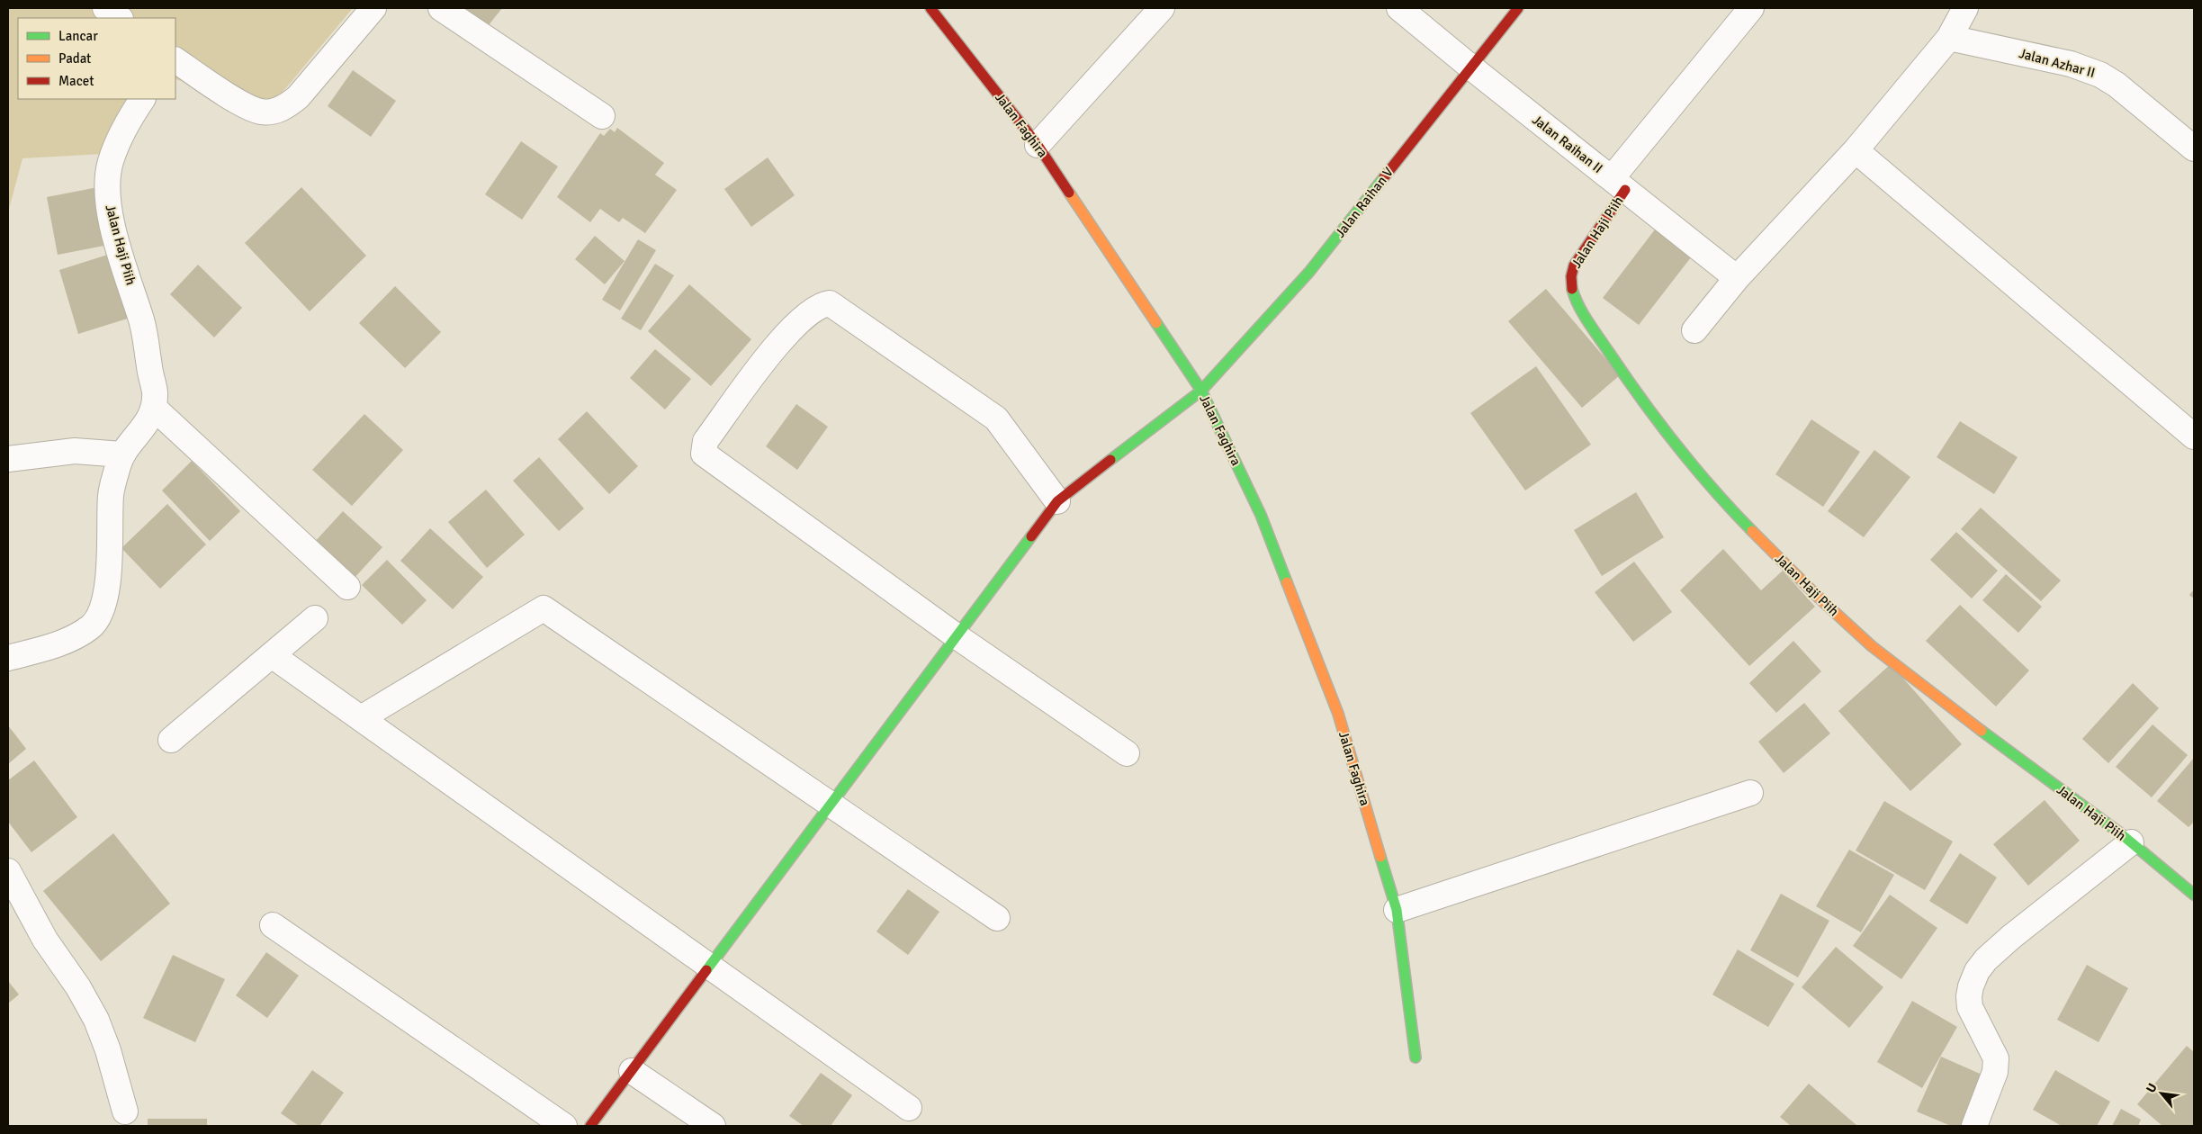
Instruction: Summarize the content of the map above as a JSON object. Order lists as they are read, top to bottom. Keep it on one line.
{"streets":{"street":["Jalan Azhar II","Jalan Faghira","Jalan Raihan II","Jalan Raihan V","Jalan Haji Piih"]},"crossings":[["Jalan Faghira","Jalan Raihan V"],["Jalan Raihan II","Jalan Raihan V"],["Jalan Raihan II","Jalan Haji Piih"]],"legend":["Lancar","Padat","Macet"],"north":"top left"}
